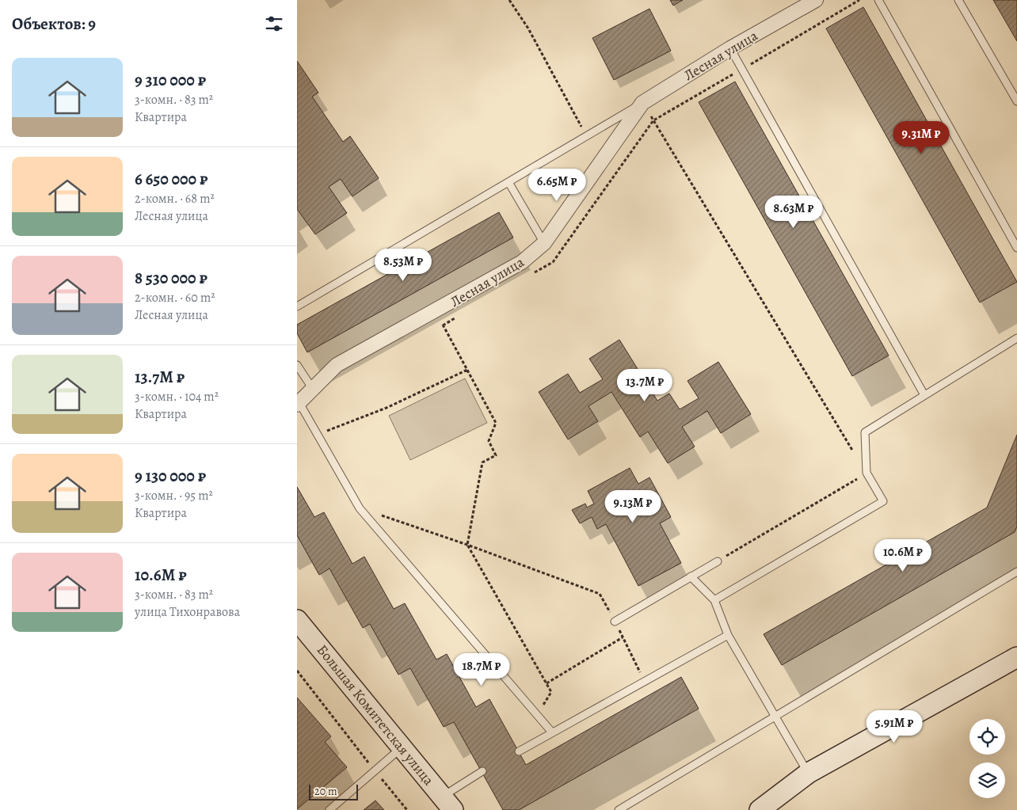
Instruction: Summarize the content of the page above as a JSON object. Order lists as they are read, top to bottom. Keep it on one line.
{"streets":{"main road":["Большая Комитетская улица"],"street":["Лесная улица"]},"scale_bar":"20 m","page":{"heading":"Объектов: 9","list":[{"name":"9 310 000 ₽","note":"3-комн. · 83 m² · Квартира"},{"name":"6 650 000 ₽","note":"2-комн. · 68 m² · Лесная улица"},{"name":"8 530 000 ₽","note":"2-комн. · 60 m² · Лесная улица"},{"name":"13.7M ₽","note":"3-комн. · 104 m² · Квартира"},{"name":"9 130 000 ₽","note":"3-комн. · 95 m² · Квартира"},{"name":"10.6M ₽","note":"3-комн. · 83 m² · улица Тихонравова"}],"price":["9.31M ₽","6.65M ₽","8.63M ₽","8.53M ₽","13.7M ₽","9.13M ₽","10.6M ₽","18.7M ₽","5.91M ₽"],"scale":"20 m"}}
